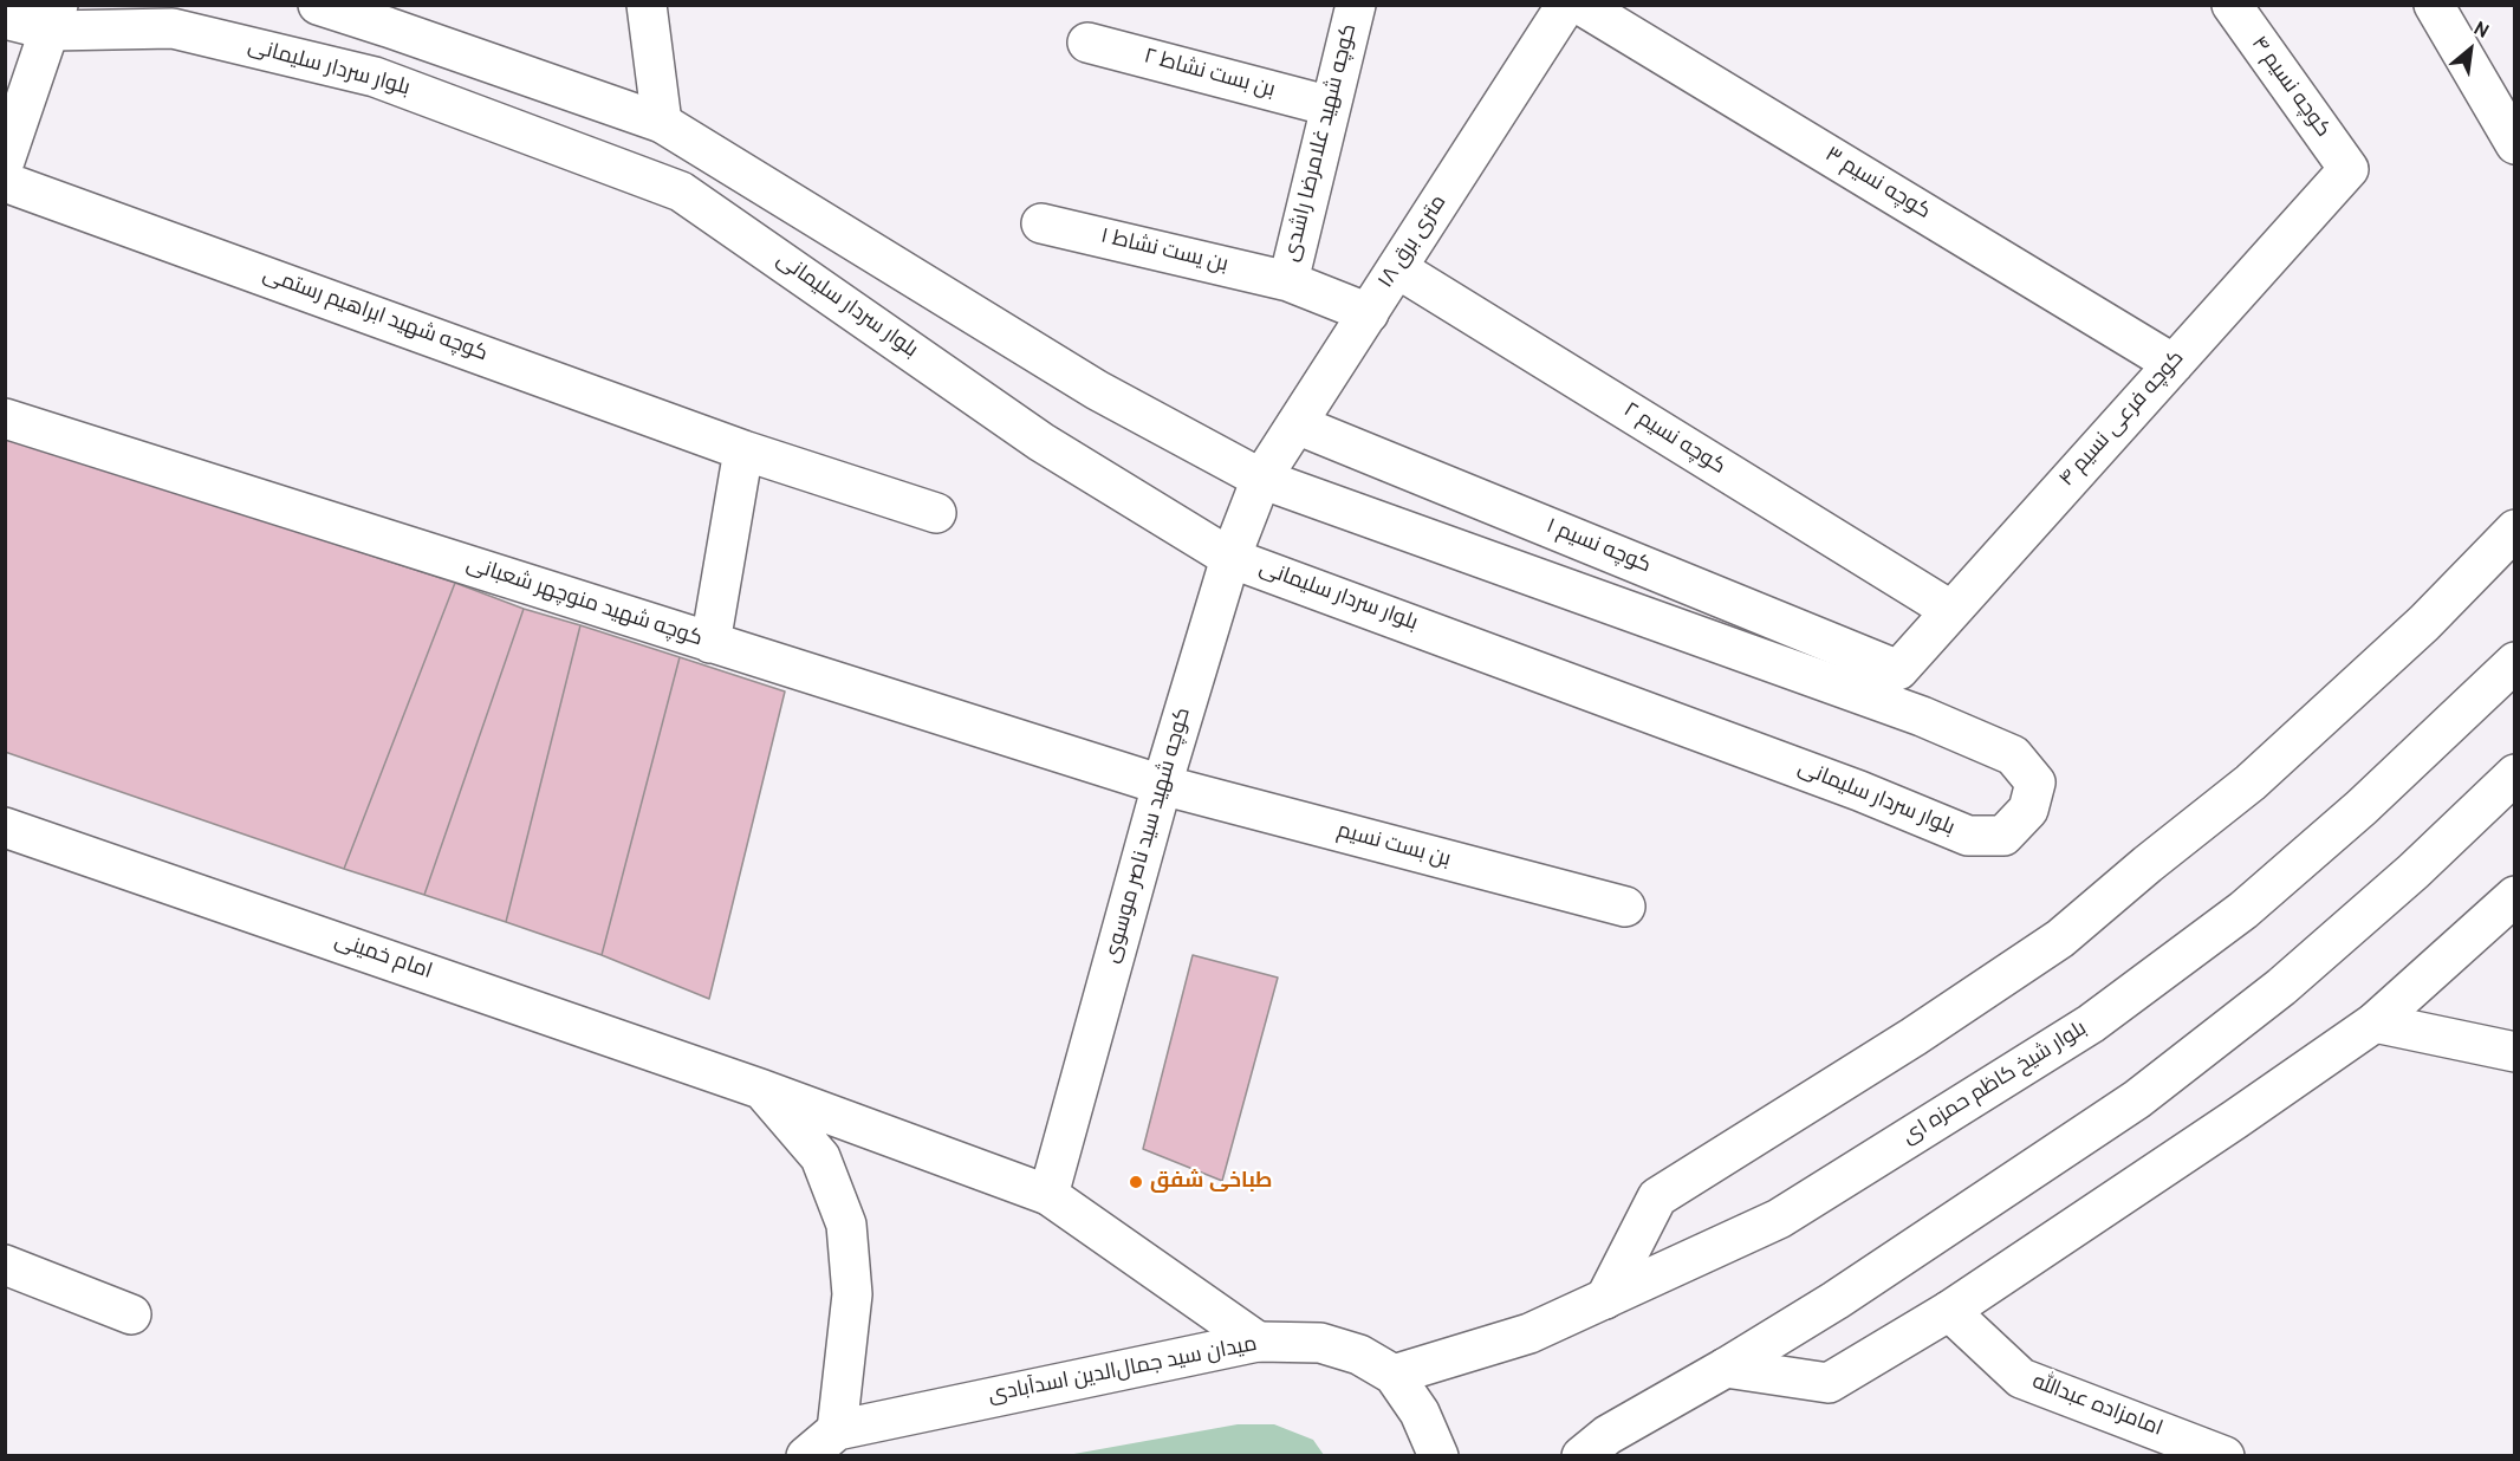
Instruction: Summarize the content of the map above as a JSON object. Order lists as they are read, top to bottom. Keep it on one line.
{"streets":{"main road":["بلوار سردار سلیمانی","بن بست نشاط ۲","کوچه نسیم ۴","کوچه شهید غلامرضا راشدی","کوچه نسیم ۳","۱۸ متری برق","بن یست نشاط ۱","کوچه شهید ابراهیم رستمی","کوچه فرعی نسیم ۴","کوچه نسیم ۲","کوچه نسیم ۱","کوچه شهید منوچهر شعبانی","کوچه شهید سید ناصر موسوی","بن بست نسیم","امام خمینی","بلوار شیخ کاظم حمزه ای","میدان سید جمال‌الدین اسدآبادی","امامزاده عبدالله"]},"crossings":[["بلوار سردار سلیمانی","۱۸ متری برق"],["بلوار سردار سلیمانی","کوچه شهید سید ناصر موسوی"],["بن بست نشاط ۲","کوچه شهید غلامرضا راشدی"],["کوچه نسیم ۴","کوچه فرعی نسیم ۴"],["کوچه شهید غلامرضا راشدی","بن یست نشاط ۱"],["کوچه نسیم ۳","کوچه فرعی نسیم ۴"],["۱۸ متری برق","بن یست نشاط ۱"],["۱۸ متری برق","کوچه نسیم ۲"],["۱۸ متری برق","کوچه نسیم ۱"],["۱۸ متری برق","کوچه شهید سید ناصر موسوی"],["کوچه فرعی نسیم ۴","کوچه نسیم ۲"],["کوچه فرعی نسیم ۴","کوچه نسیم ۱"],["کوچه شهید منوچهر شعبانی","کوچه شهید سید ناصر موسوی"],["کوچه شهید منوچهر شعبانی","بن بست نسیم"],["کوچه شهید سید ناصر موسوی","بن بست نسیم"],["کوچه شهید سید ناصر موسوی","امام خمینی"],["امام خمینی","میدان سید جمال‌الدین اسدآبادی"],["بلوار شیخ کاظم حمزه ای","میدان سید جمال‌الدین اسدآبادی"]],"places":["طباخی شفق"],"north":"top right"}
